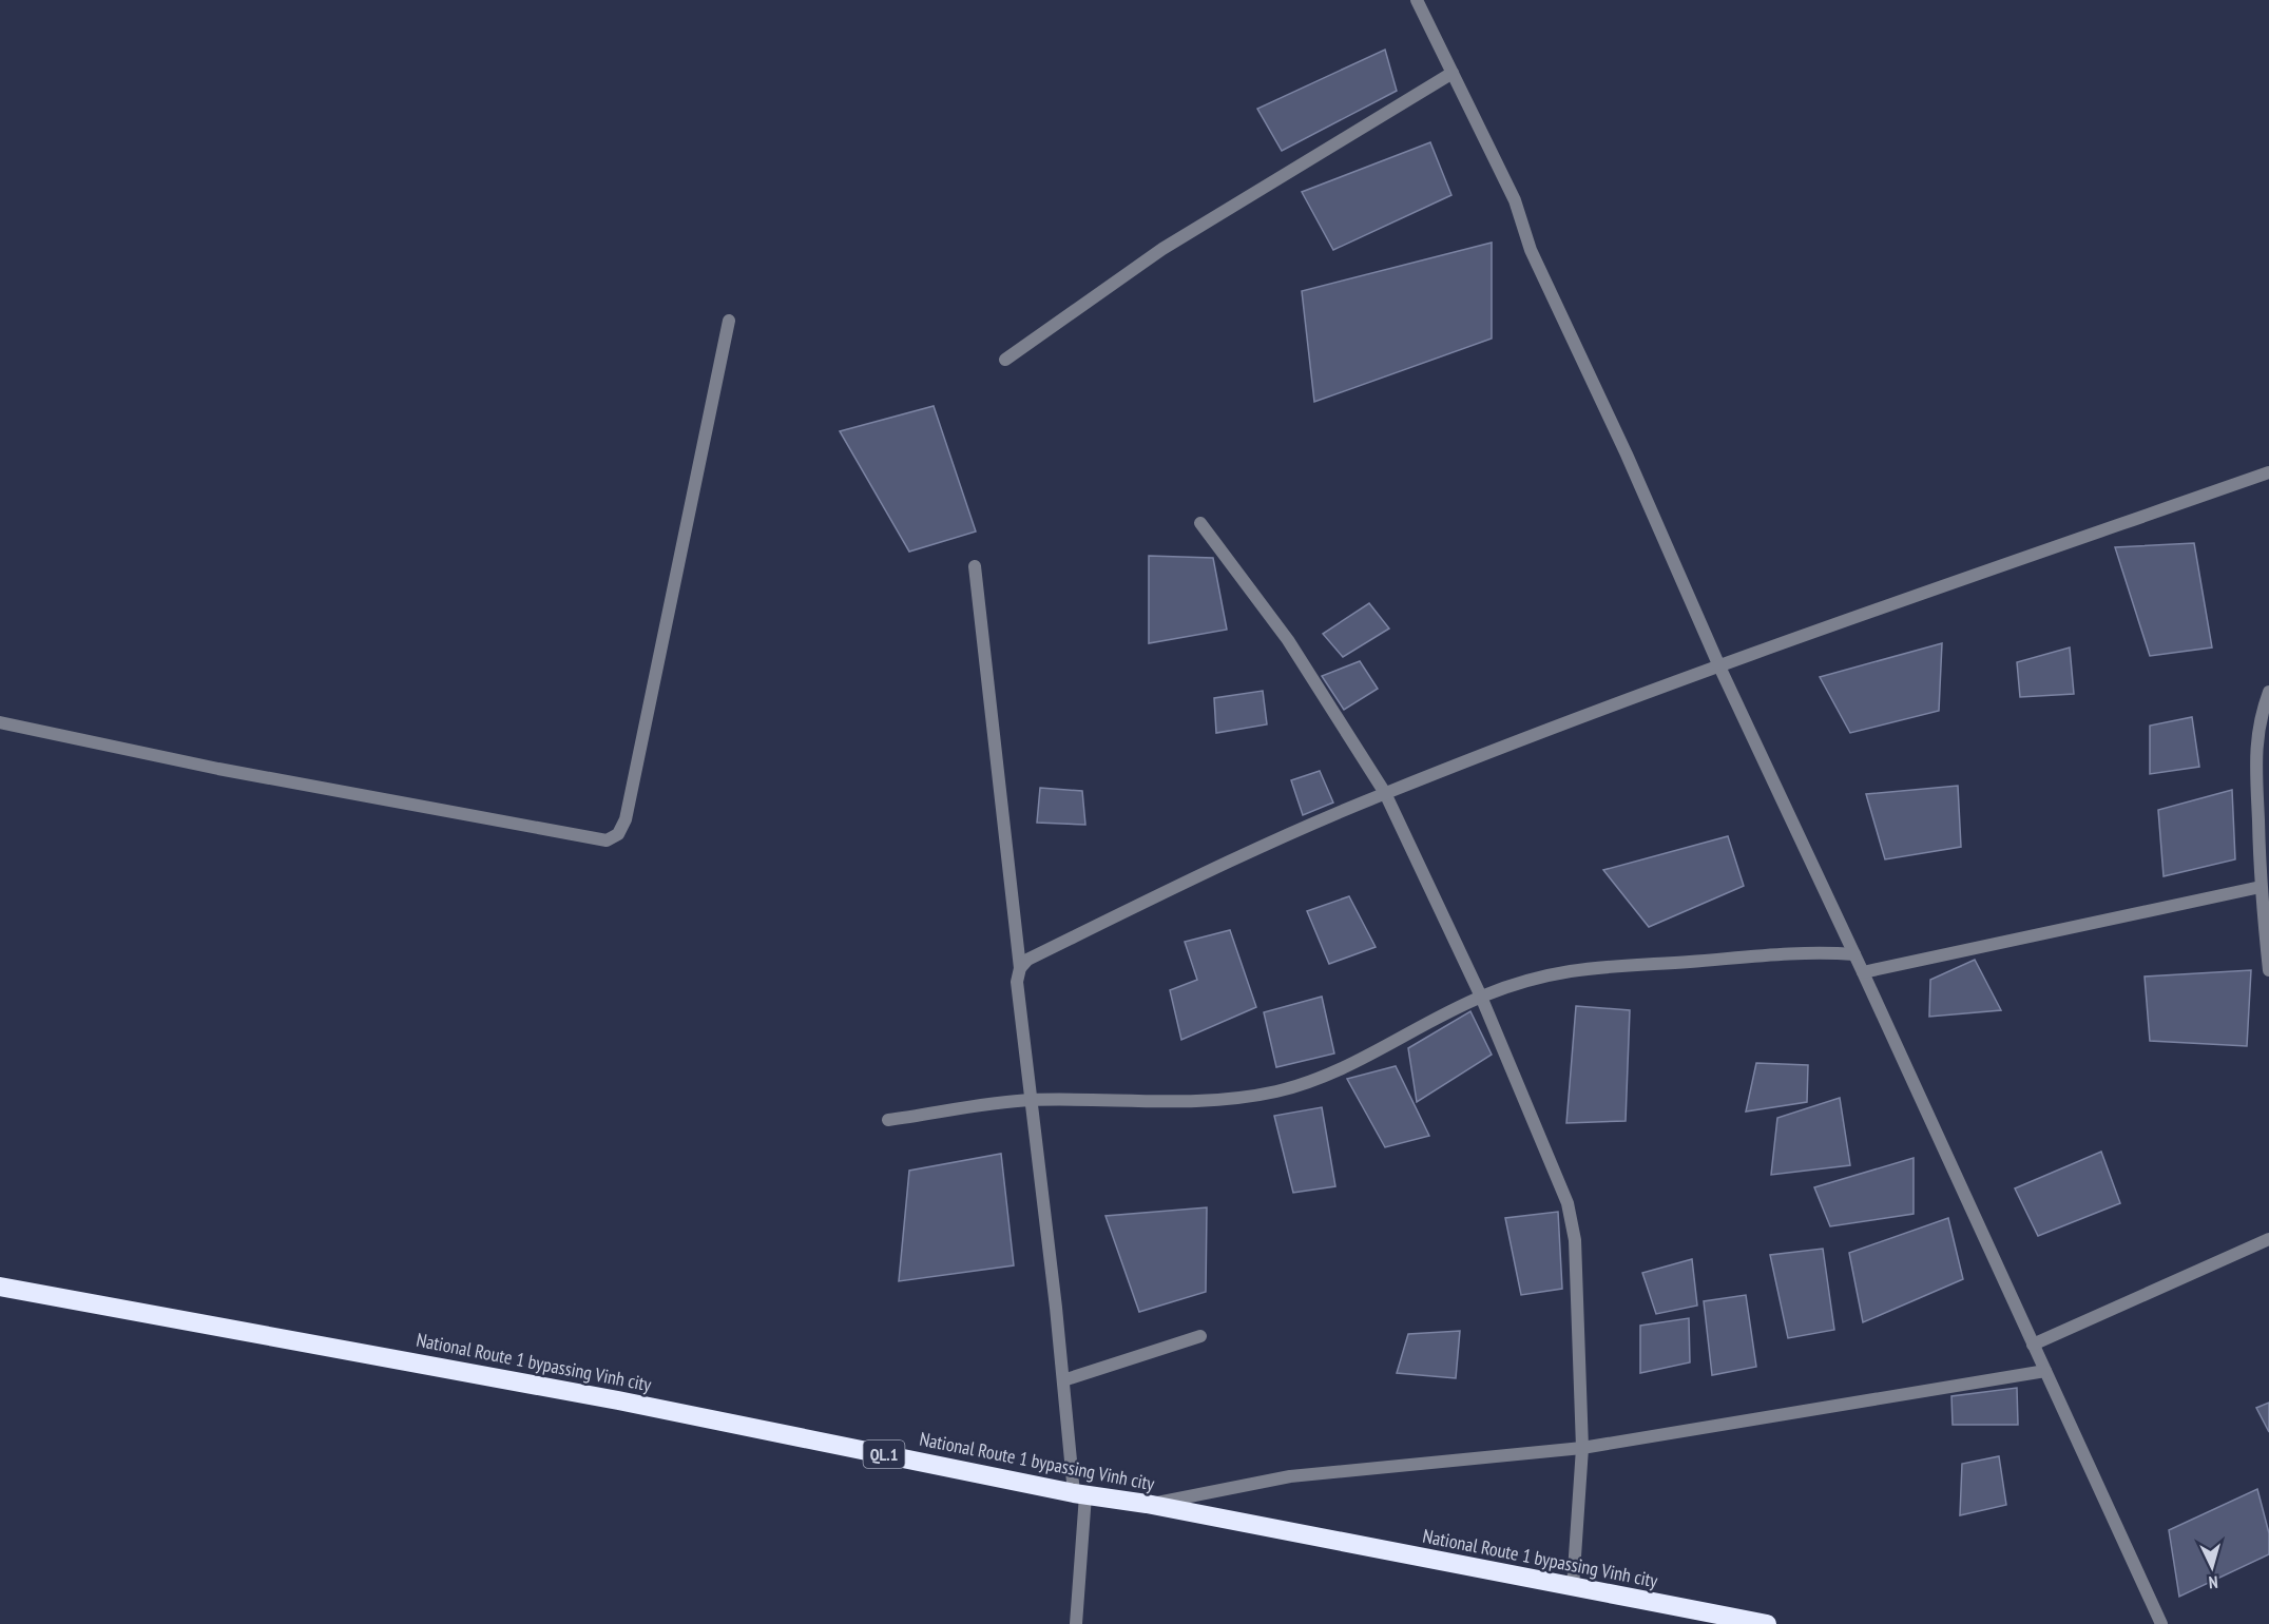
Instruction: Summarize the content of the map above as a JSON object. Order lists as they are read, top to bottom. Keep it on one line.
{"streets":{"highway":["National Route 1 bypassing Vinh city","QL.1"]},"north":"bottom"}
